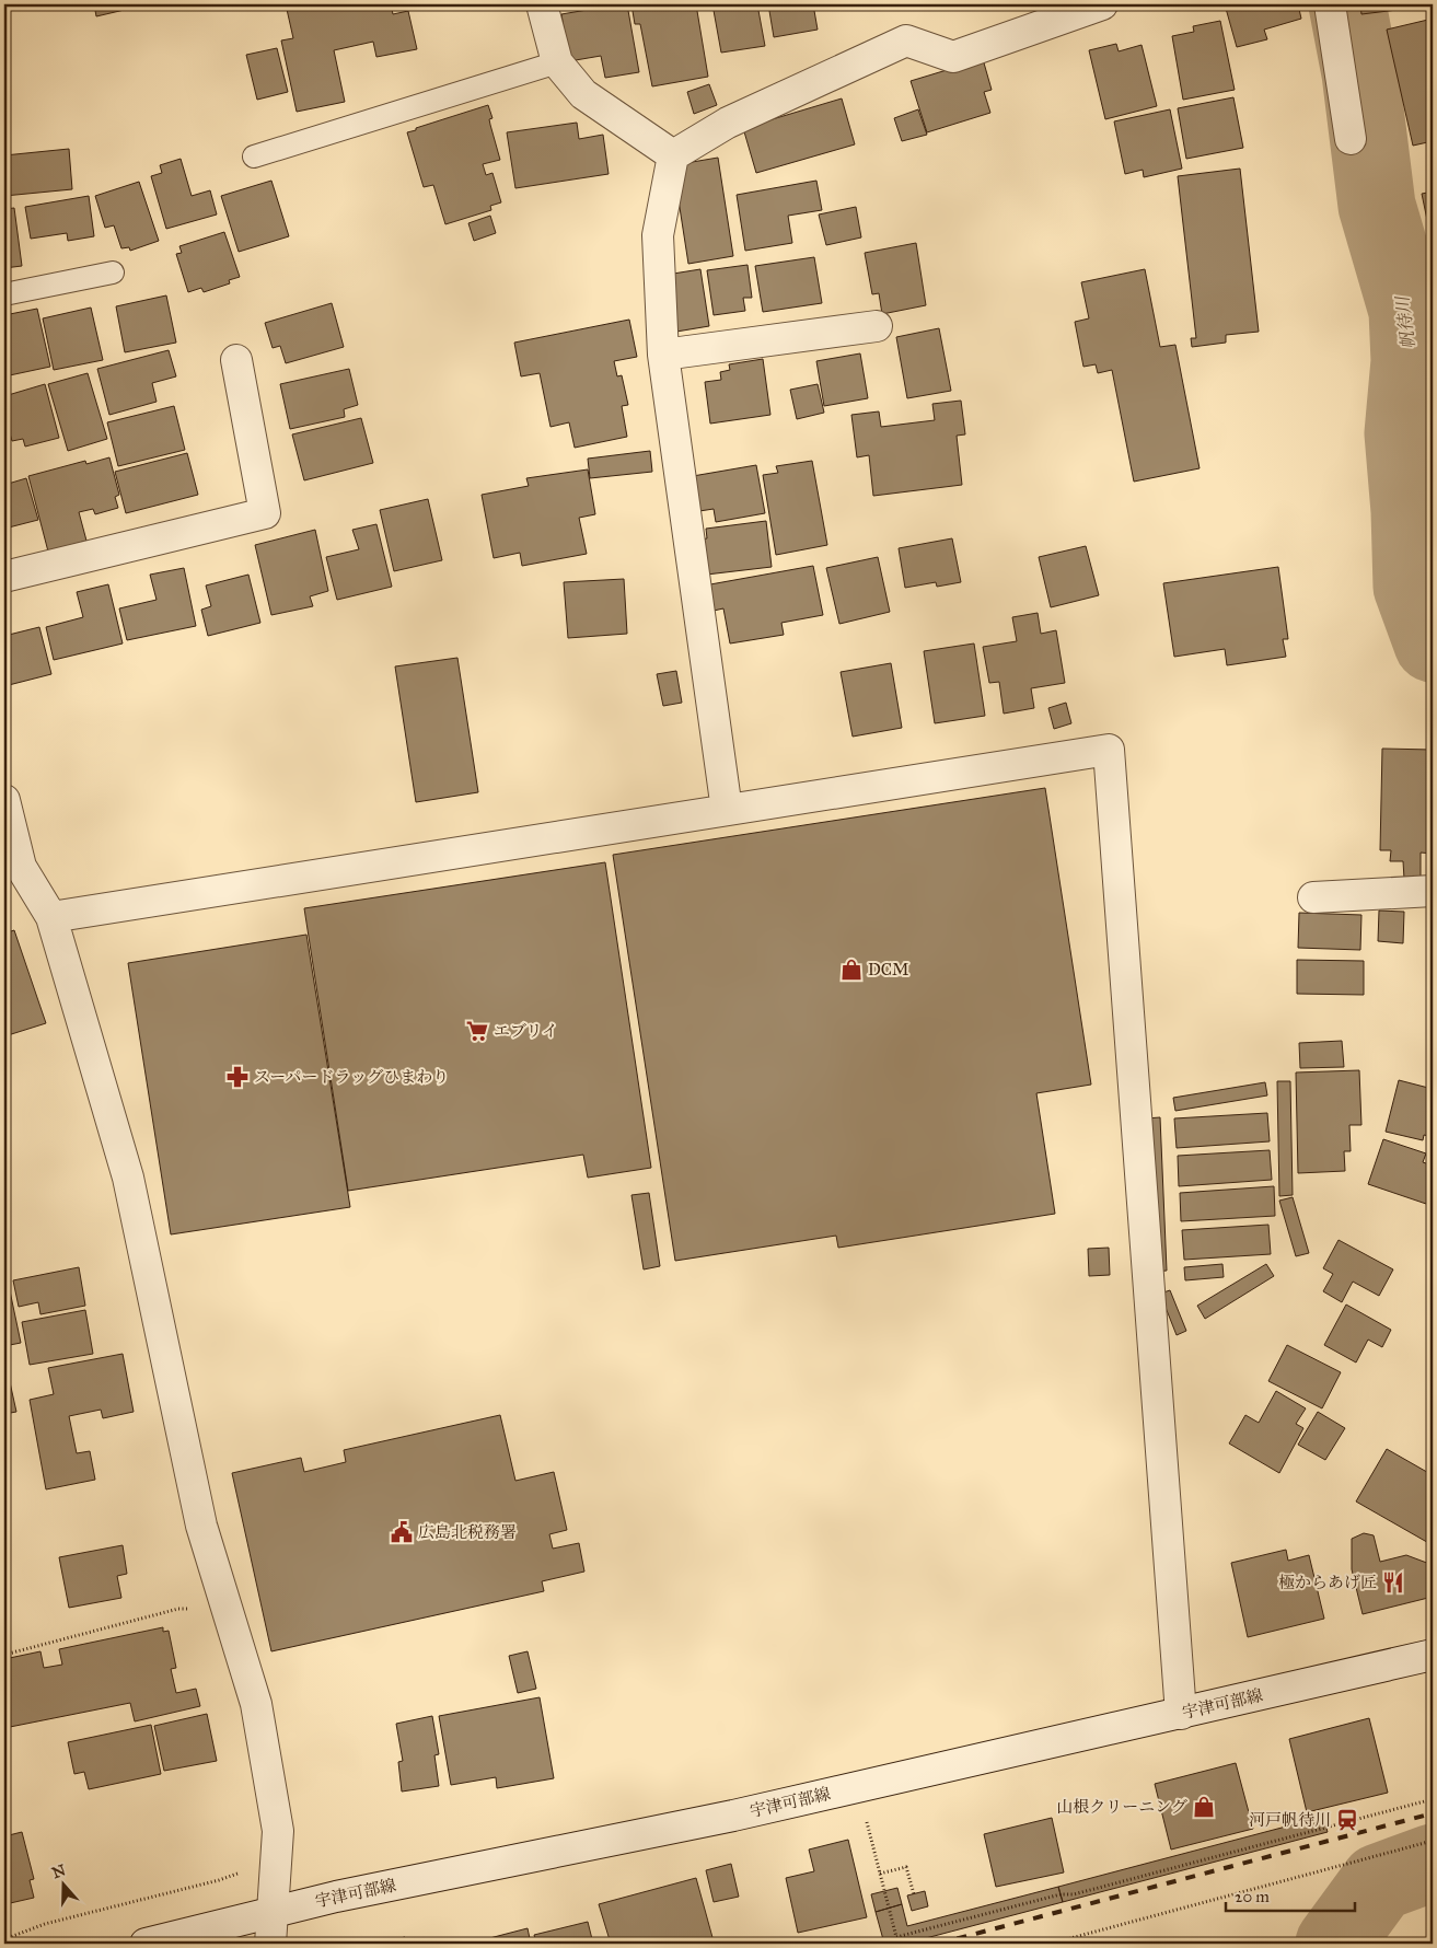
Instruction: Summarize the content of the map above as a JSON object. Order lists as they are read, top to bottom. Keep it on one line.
{"streets":{"street":["宇津可部線"]},"water":["帆待川"],"places":{"shop":["DCM","山根クリーニング"],"supermarket":["エブリイ"],"pharmacy":["スーパードラッグひまわり"],"public building":["広島北税務署"],"restaurant":["極からあげ匠"],"station":["河戸帆待川"]},"scale_bar":"20 m","north":"top"}
